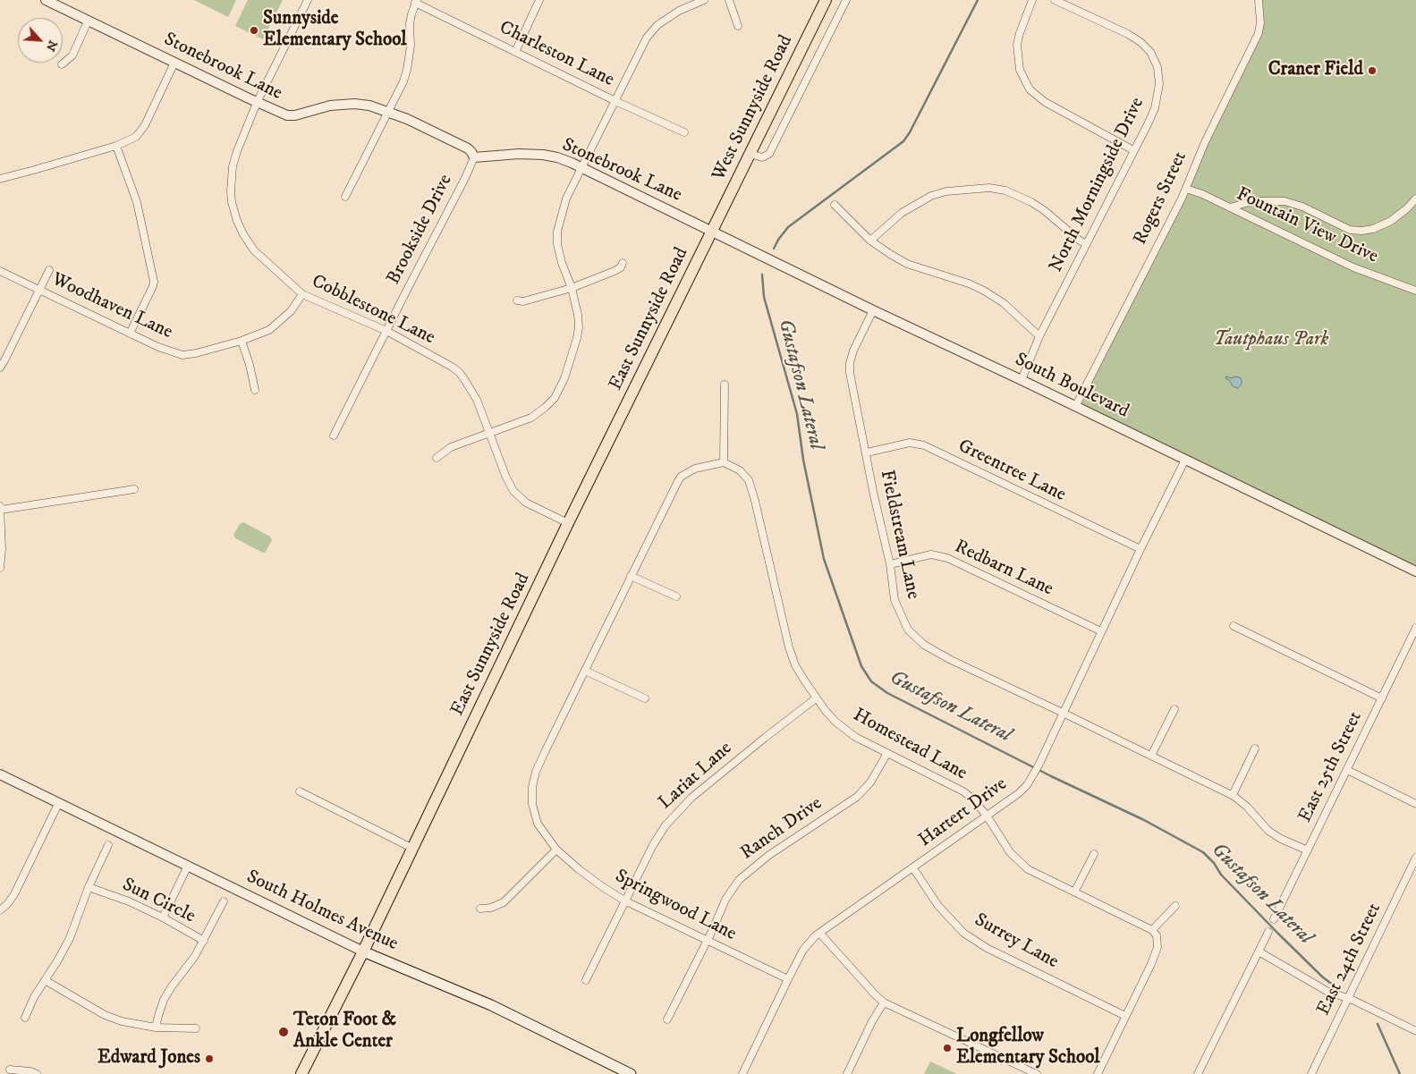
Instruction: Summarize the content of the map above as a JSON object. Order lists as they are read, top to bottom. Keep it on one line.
{"streets":{"main road":["West Sunnyside Road","East Sunnyside Road","South Holmes Avenue"],"street":["Charleston Lane","Stonebrook Lane","North Morningside Drive","Rogers Street","Fountain View Drive","Brookside Drive","Woodhaven Lane","Cobblestone Lane","South Boulevard","Greentree Lane","Fieldstream Lane","Redbarn Lane","Homestead Lane","East 25th Street","Lariat Lane","Hartert Drive","Ranch Drive","Sun Circle","Springwood Lane","Surrey Lane","East 24th Street"]},"crossings":[["Stonebrook Lane","West Sunnyside Road"],["Stonebrook Lane","Brookside Drive"],["Stonebrook Lane","Cobblestone Lane"],["Stonebrook Lane","East Sunnyside Road"],["Stonebrook Lane","South Boulevard"],["West Sunnyside Road","East Sunnyside Road"],["West Sunnyside Road","South Boulevard"],["North Morningside Drive","South Boulevard"],["Rogers Street","Fountain View Drive"],["Rogers Street","South Boulevard"],["Brookside Drive","Cobblestone Lane"],["Woodhaven Lane","Cobblestone Lane"],["Cobblestone Lane","East Sunnyside Road"],["East Sunnyside Road","South Boulevard"],["East Sunnyside Road","South Holmes Avenue"],["South Boulevard","Fieldstream Lane"],["South Boulevard","Hartert Drive"],["Greentree Lane","Fieldstream Lane"],["Greentree Lane","Hartert Drive"],["Fieldstream Lane","Redbarn Lane"],["Fieldstream Lane","East 25th Street"],["Fieldstream Lane","Hartert Drive"],["Redbarn Lane","Hartert Drive"],["Homestead Lane","Lariat Lane"],["Homestead Lane","Hartert Drive"],["Homestead Lane","Ranch Drive"],["Homestead Lane","Springwood Lane"],["Lariat Lane","Springwood Lane"],["Hartert Drive","Springwood Lane"],["Hartert Drive","Surrey Lane"],["Ranch Drive","Springwood Lane"]],"water":["Gustafson Lateral"],"parks":["Tautphaus Park"],"places":["Sunnyside Elementary School","Craner Field","Teton Foot & Ankle Center","Longfellow Elementary School","Edward Jones"],"north":"bottom right"}
